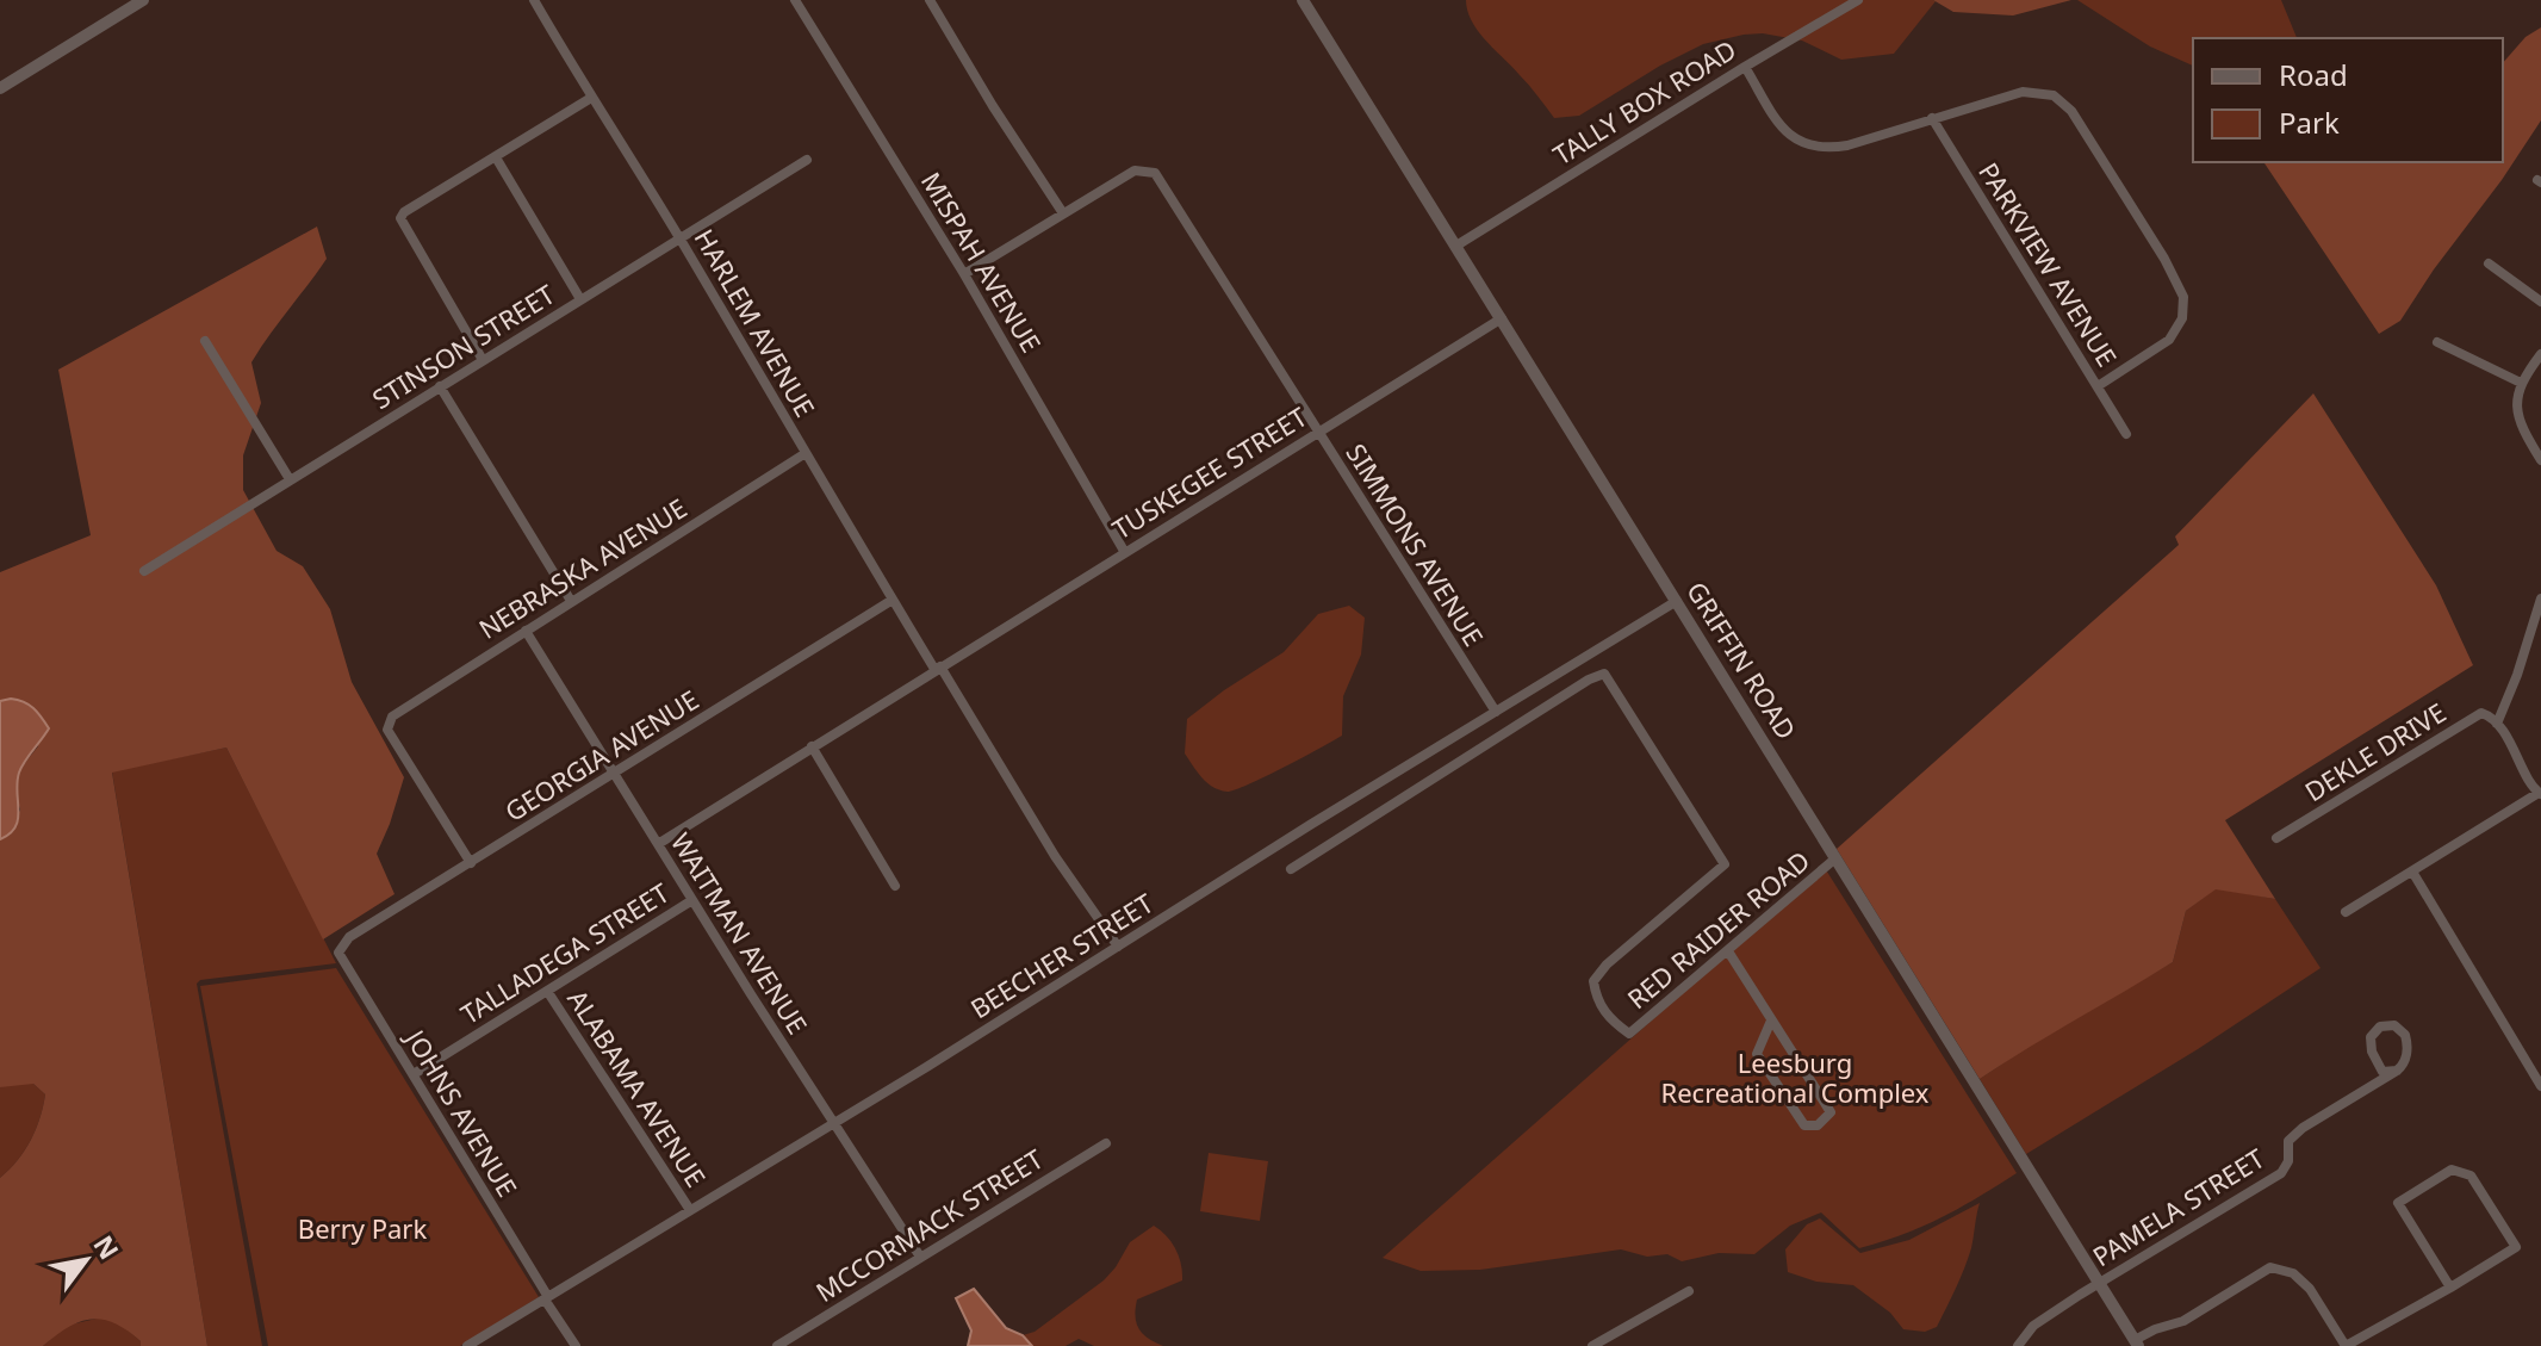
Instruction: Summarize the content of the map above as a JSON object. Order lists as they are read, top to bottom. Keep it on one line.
{"streets":{"street":["TALLY BOX ROAD","MISPAH AVENUE","PARKVIEW AVENUE","HARLEM AVENUE","STINSON STREET","TUSKEGEE STREET","SIMMONS AVENUE","NEBRASKA AVENUE","GRIFFIN ROAD","DEKLE DRIVE","GEORGIA AVENUE","RED RAIDER ROAD","WAITMAN AVENUE","TALLADEGA STREET","BEECHER STREET","ALABAMA AVENUE","JOHNS AVENUE","PAMELA STREET","MCCORMACK STREET"]},"crossings":[["TALLY BOX ROAD","GRIFFIN ROAD"],["MISPAH AVENUE","TUSKEGEE STREET"],["HARLEM AVENUE","STINSON STREET"],["HARLEM AVENUE","TUSKEGEE STREET"],["HARLEM AVENUE","NEBRASKA AVENUE"],["HARLEM AVENUE","GEORGIA AVENUE"],["HARLEM AVENUE","BEECHER STREET"],["TUSKEGEE STREET","SIMMONS AVENUE"],["TUSKEGEE STREET","GRIFFIN ROAD"],["TUSKEGEE STREET","WAITMAN AVENUE"],["SIMMONS AVENUE","BEECHER STREET"],["NEBRASKA AVENUE","GEORGIA AVENUE"],["NEBRASKA AVENUE","WAITMAN AVENUE"],["GRIFFIN ROAD","RED RAIDER ROAD"],["GRIFFIN ROAD","BEECHER STREET"],["GRIFFIN ROAD","PAMELA STREET"],["GEORGIA AVENUE","WAITMAN AVENUE"],["GEORGIA AVENUE","JOHNS AVENUE"],["WAITMAN AVENUE","TALLADEGA STREET"],["WAITMAN AVENUE","BEECHER STREET"],["WAITMAN AVENUE","MCCORMACK STREET"],["TALLADEGA STREET","ALABAMA AVENUE"],["TALLADEGA STREET","JOHNS AVENUE"],["BEECHER STREET","ALABAMA AVENUE"],["BEECHER STREET","JOHNS AVENUE"]],"parks":["Leesburg Recreational Complex","Berry Park"],"legend":["Road","Park"],"north":"top right"}
